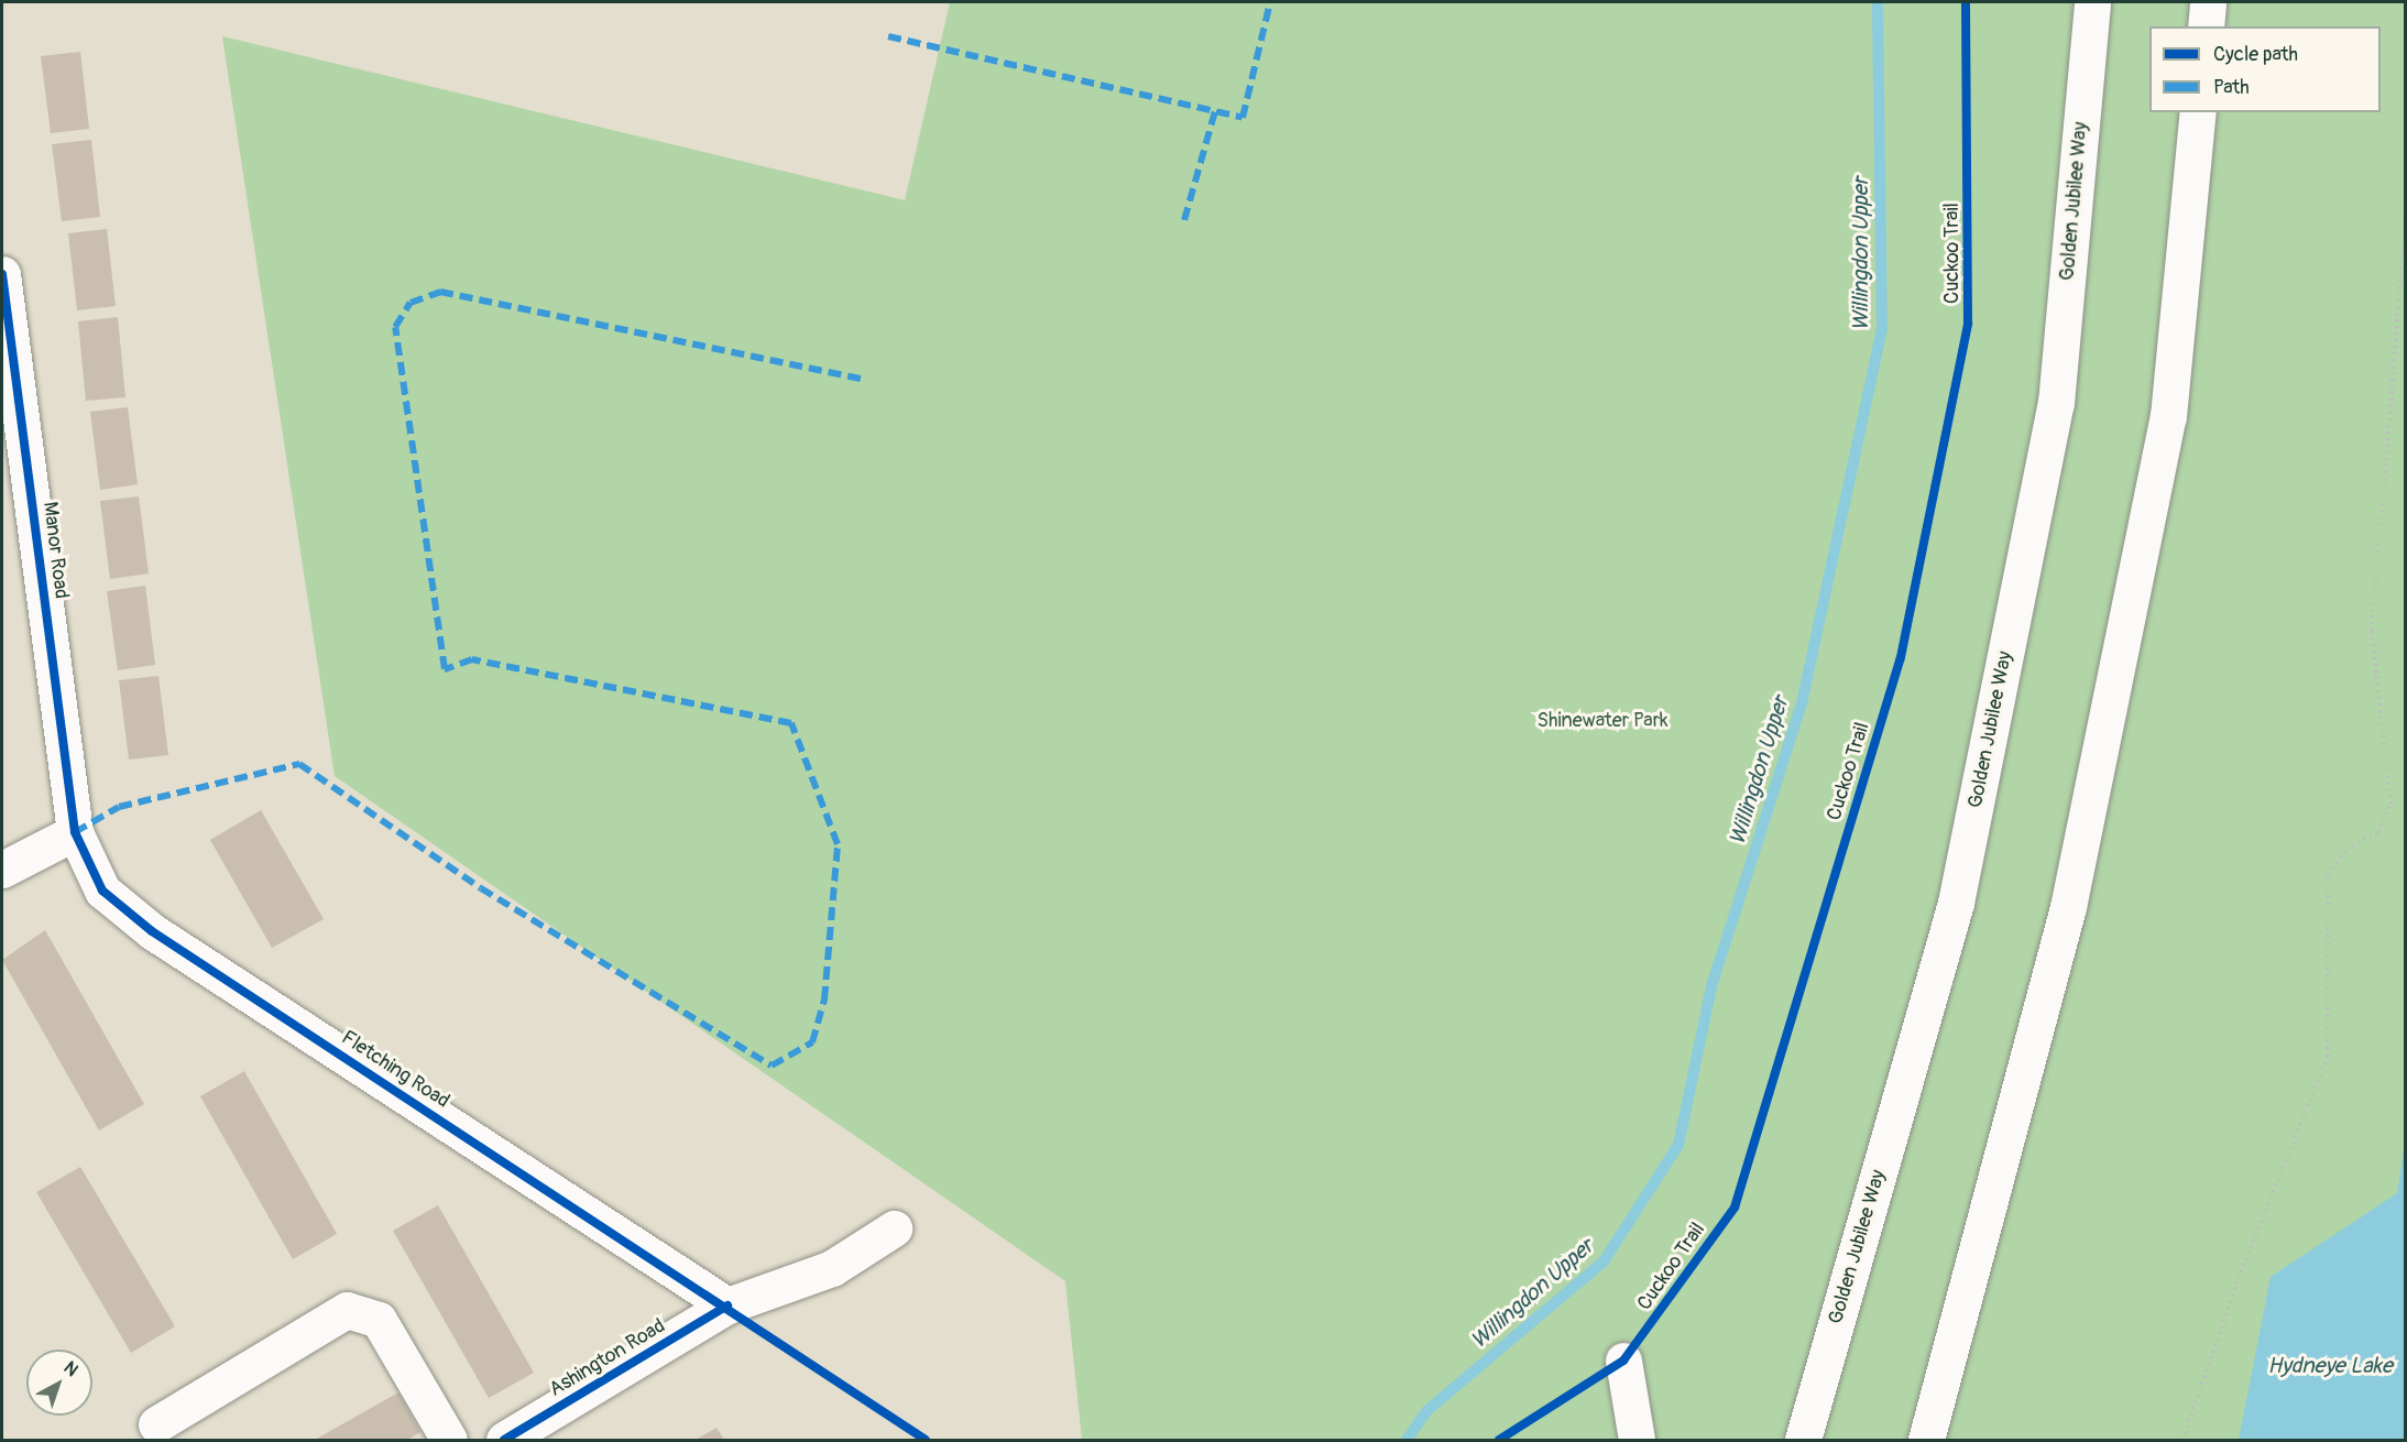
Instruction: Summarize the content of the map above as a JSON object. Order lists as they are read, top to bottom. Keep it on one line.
{"streets":{"main road":["Golden Jubilee Way","Manor Road","Fletching Road","Ashington Road"],"cycle path":["Cuckoo Trail"]},"crossings":[["Manor Road","Fletching Road"],["Fletching Road","Ashington Road"]],"water":["Willingdon Upper","Hydneye Lake"],"parks":["Shinewater Park"],"legend":["Cycle path","Path"],"north":"top right"}
